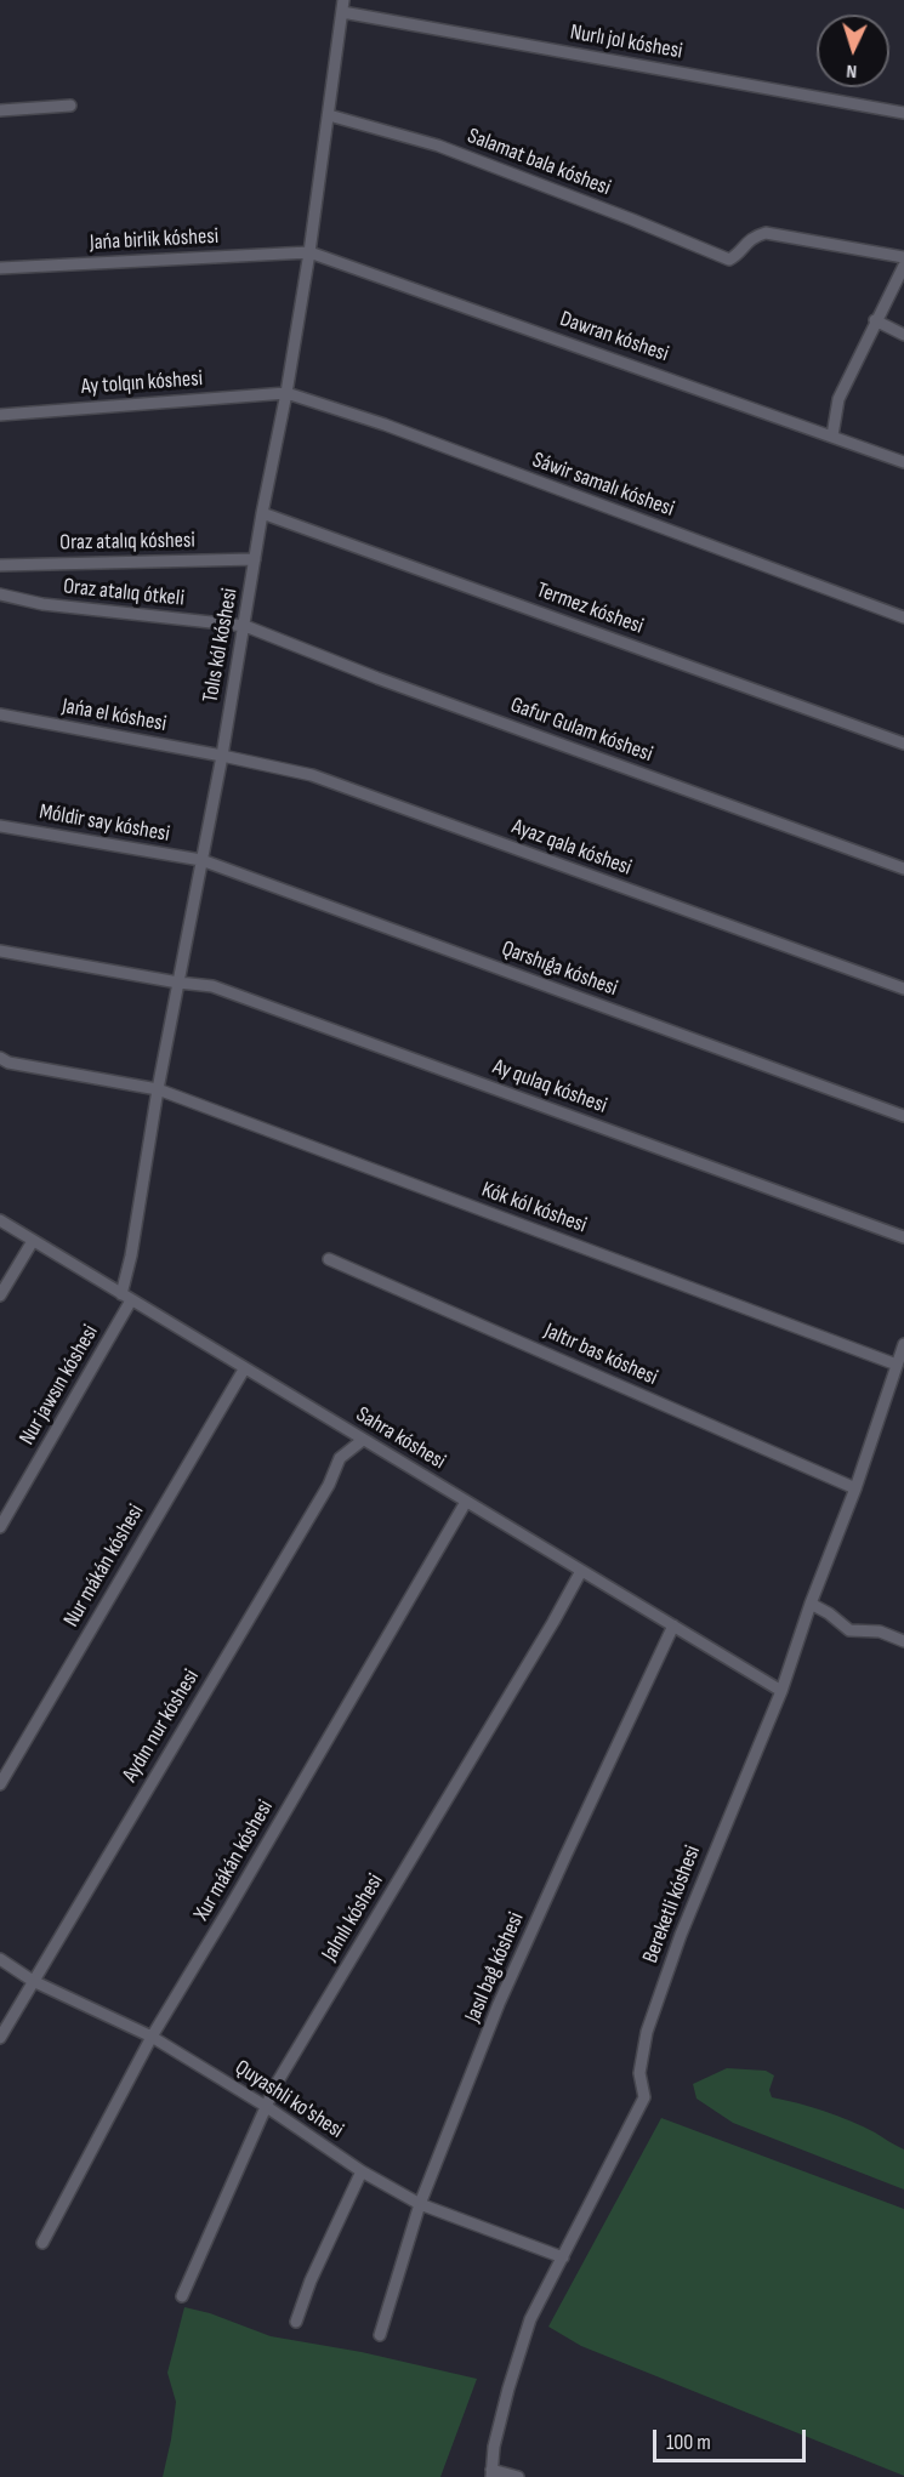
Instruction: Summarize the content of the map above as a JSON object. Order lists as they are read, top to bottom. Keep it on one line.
{"streets":{"street":["Nurlı jol kóshesi","Salamat bala kóshesi","Jańa birlik kóshesi","Dawran kóshesi","Ay tolqın kóshesi","Sáwir samalı kóshesi","Oraz atalıq kóshesi","Oraz atalıq ótkeli","Termez kóshesi","Tolıs kól kóshesi","Jańa el kóshesi","Gafur Gulam kóshesi","Móldir say kóshesi","Ayaz qala kóshesi","Qarshıǵa kóshesi","Ay qulaq kóshesi","Kók kól kóshesi","Jaltır bas kóshesi","Nur jawsın kóshesi","Sahra kóshesi","Nur mákán kóshesi","Aydın nur kóshesi","Xur mákán kóshesi","Bereketli kóshesi","Jalnılı kóshesi","Jasıl baǵ kóshesi","Quyashli ko'shesi"]},"crossings":[["Nurlı jol kóshesi","Tolıs kól kóshesi"],["Salamat bala kóshesi","Tolıs kól kóshesi"],["Jańa birlik kóshesi","Dawran kóshesi"],["Jańa birlik kóshesi","Tolıs kól kóshesi"],["Dawran kóshesi","Tolıs kól kóshesi"],["Ay tolqın kóshesi","Sáwir samalı kóshesi"],["Ay tolqın kóshesi","Tolıs kól kóshesi"],["Sáwir samalı kóshesi","Tolıs kól kóshesi"],["Oraz atalıq kóshesi","Tolıs kól kóshesi"],["Oraz atalıq ótkeli","Tolıs kól kóshesi"],["Oraz atalıq ótkeli","Gafur Gulam kóshesi"],["Termez kóshesi","Tolıs kól kóshesi"],["Tolıs kól kóshesi","Jańa el kóshesi"],["Tolıs kól kóshesi","Gafur Gulam kóshesi"],["Tolıs kól kóshesi","Móldir say kóshesi"],["Tolıs kól kóshesi","Ayaz qala kóshesi"],["Tolıs kól kóshesi","Qarshıǵa kóshesi"],["Tolıs kól kóshesi","Ay qulaq kóshesi"],["Tolıs kól kóshesi","Kók kól kóshesi"],["Tolıs kól kóshesi","Nur jawsın kóshesi"],["Tolıs kól kóshesi","Sahra kóshesi"],["Jańa el kóshesi","Ayaz qala kóshesi"],["Móldir say kóshesi","Qarshıǵa kóshesi"],["Kók kól kóshesi","Bereketli kóshesi"],["Jaltır bas kóshesi","Bereketli kóshesi"],["Nur jawsın kóshesi","Sahra kóshesi"],["Sahra kóshesi","Nur mákán kóshesi"],["Sahra kóshesi","Aydın nur kóshesi"],["Sahra kóshesi","Xur mákán kóshesi"],["Sahra kóshesi","Bereketli kóshesi"],["Sahra kóshesi","Jalnılı kóshesi"],["Sahra kóshesi","Jasıl baǵ kóshesi"],["Aydın nur kóshesi","Quyashli ko'shesi"],["Xur mákán kóshesi","Quyashli ko'shesi"],["Bereketli kóshesi","Quyashli ko'shesi"],["Jalnılı kóshesi","Quyashli ko'shesi"],["Jasıl baǵ kóshesi","Quyashli ko'shesi"]],"scale_bar":"100 m","north":"bottom"}
